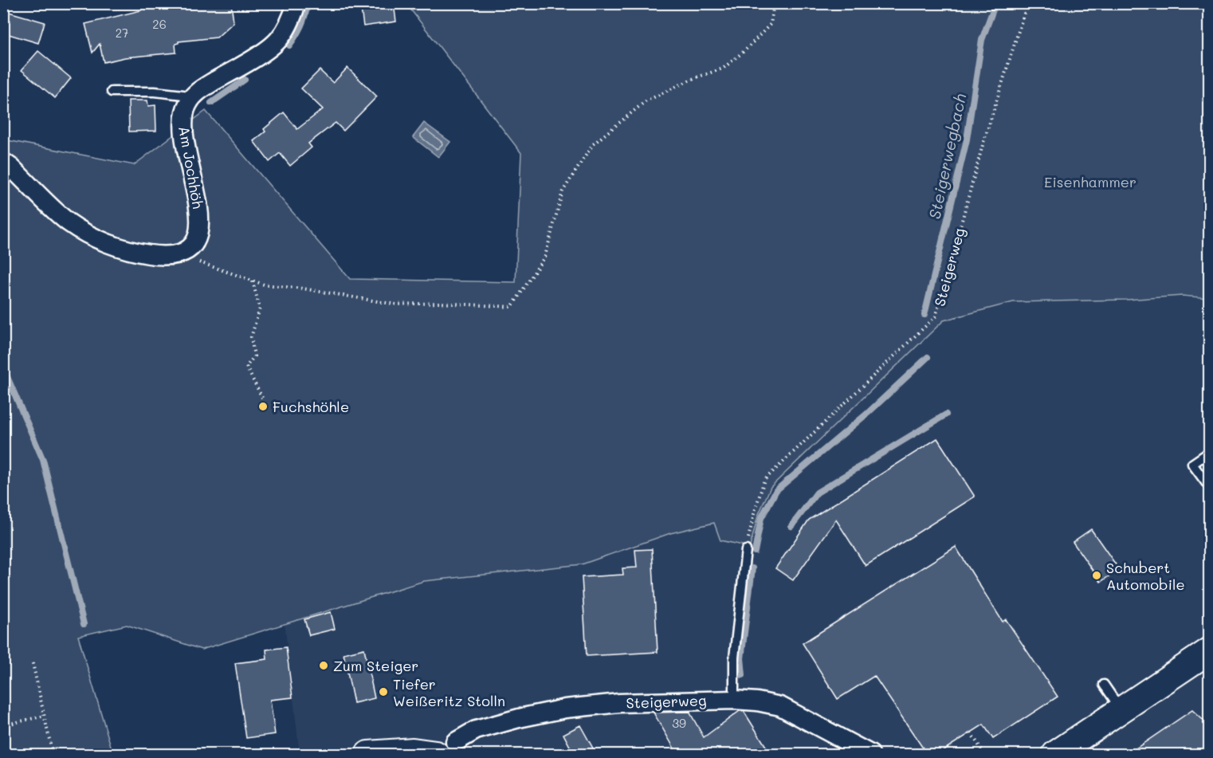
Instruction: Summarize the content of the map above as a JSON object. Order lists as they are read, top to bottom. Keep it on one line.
{"streets":{"street":["Am Jochhöh","Steigerweg"]},"water":["Steigerwegbach"],"parks":["Eisenhammer"],"places":["Fuchshöhle","Schubert Automobile","Zum Steiger","Tiefer Weißeritz Stolln"],"house_numbers":["26","27","39"]}
